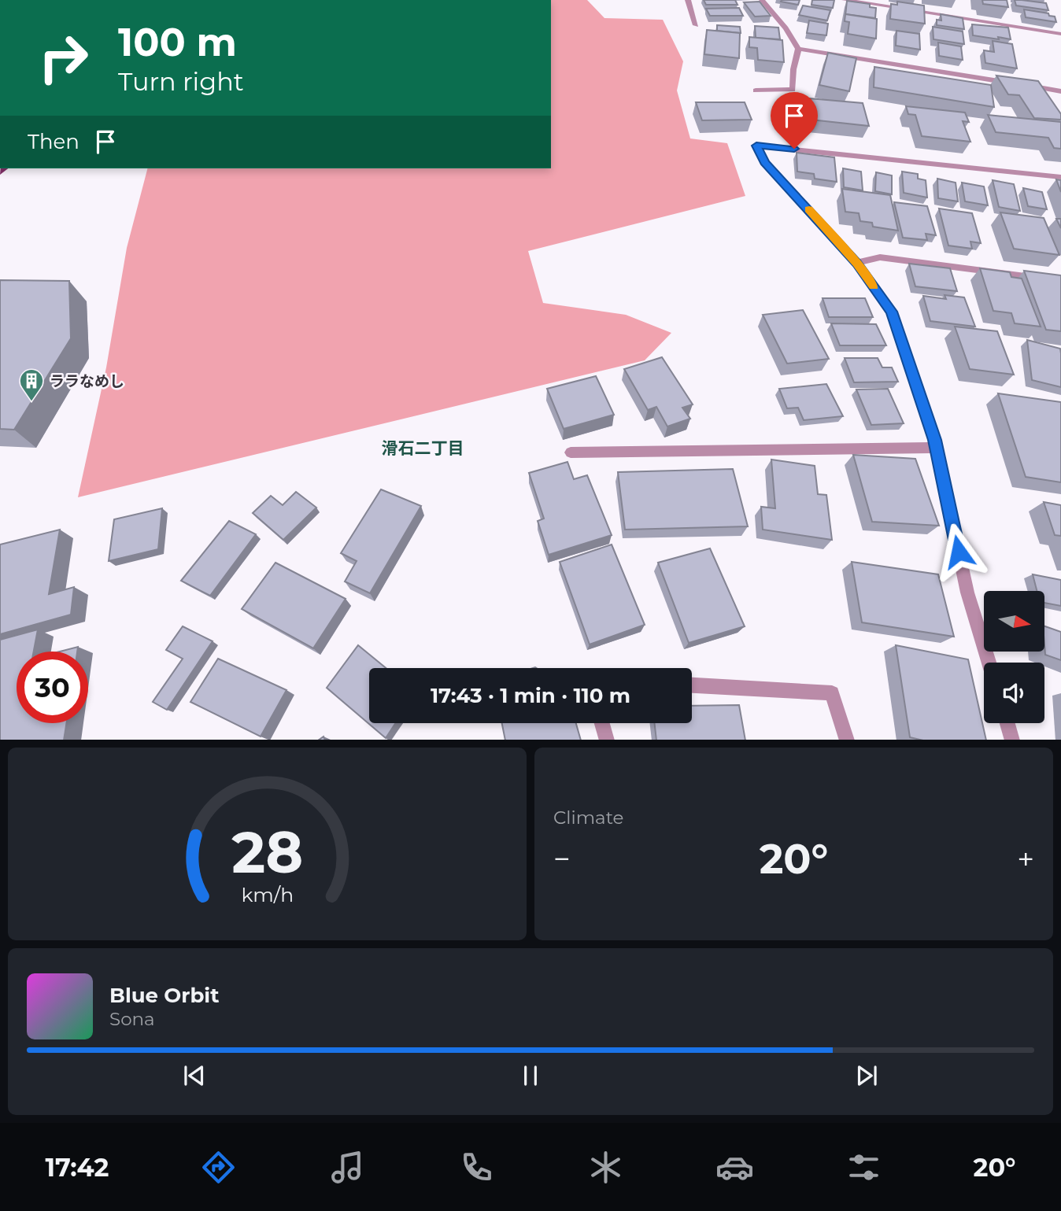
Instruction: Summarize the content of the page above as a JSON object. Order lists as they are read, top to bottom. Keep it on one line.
{"districts":["滑石二丁目"],"places":{"building":["ララなめし"]},"north":"right","page":{"turn":["100 m","Turn right"],"then":"Then","limit":"30","trip":"17:43 · 1 min · 110 m","tile":"Climate","heat":["−","20°","+"],"song":["Blue Orbit","Sona"],"tabs":["17:42","20°"],"gauge":["28","km/h"]}}
